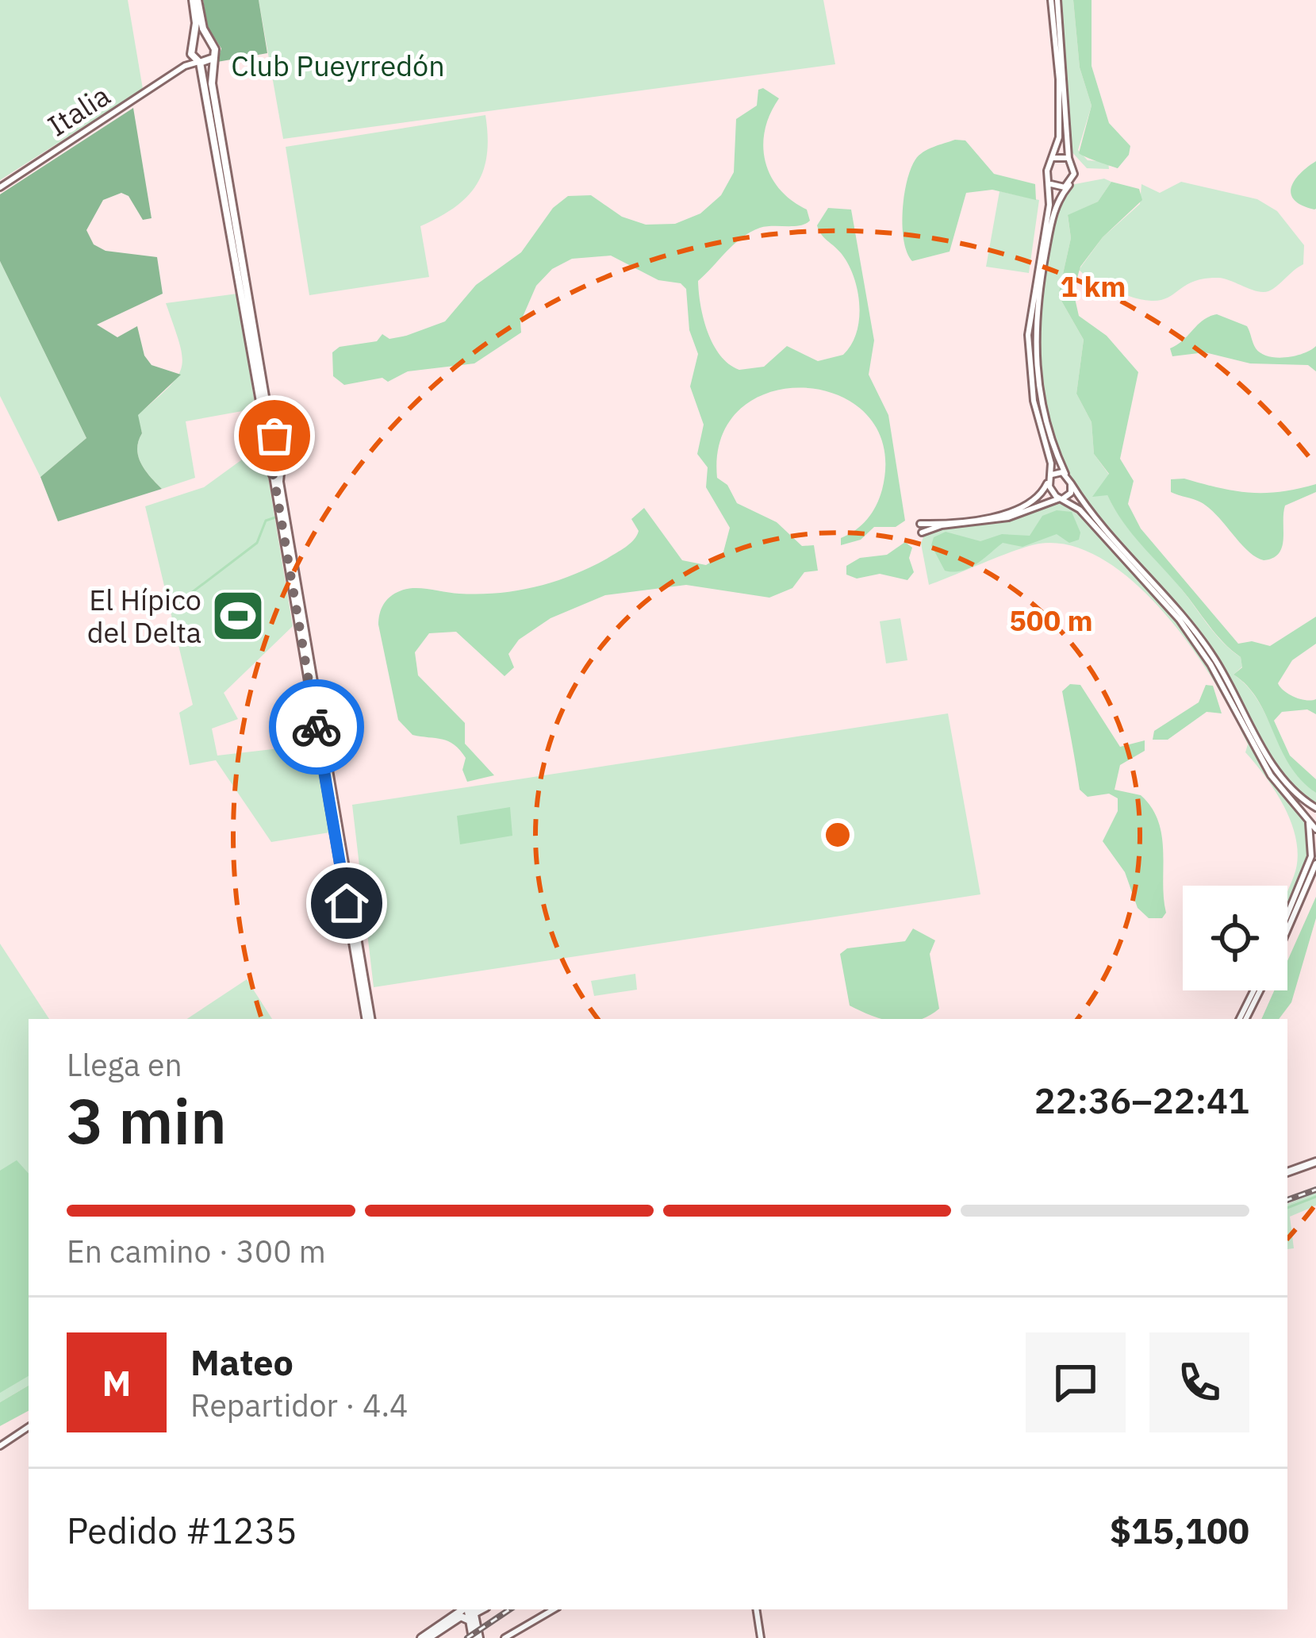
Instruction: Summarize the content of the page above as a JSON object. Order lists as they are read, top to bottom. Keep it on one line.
{"streets":{"street":["Italia"]},"parks":["Club Pueyrredón"],"places":{"sports":["El Hípico del Delta"]},"page":{"heading":["3 min","Llega en","22:36–22:41"],"panel":["Mateo","Repartidor · 4.4","Pedido #1235","$15,100"],"bar":"En camino · 300 m","round":"M"},"rings":["1 km","500 m"]}
